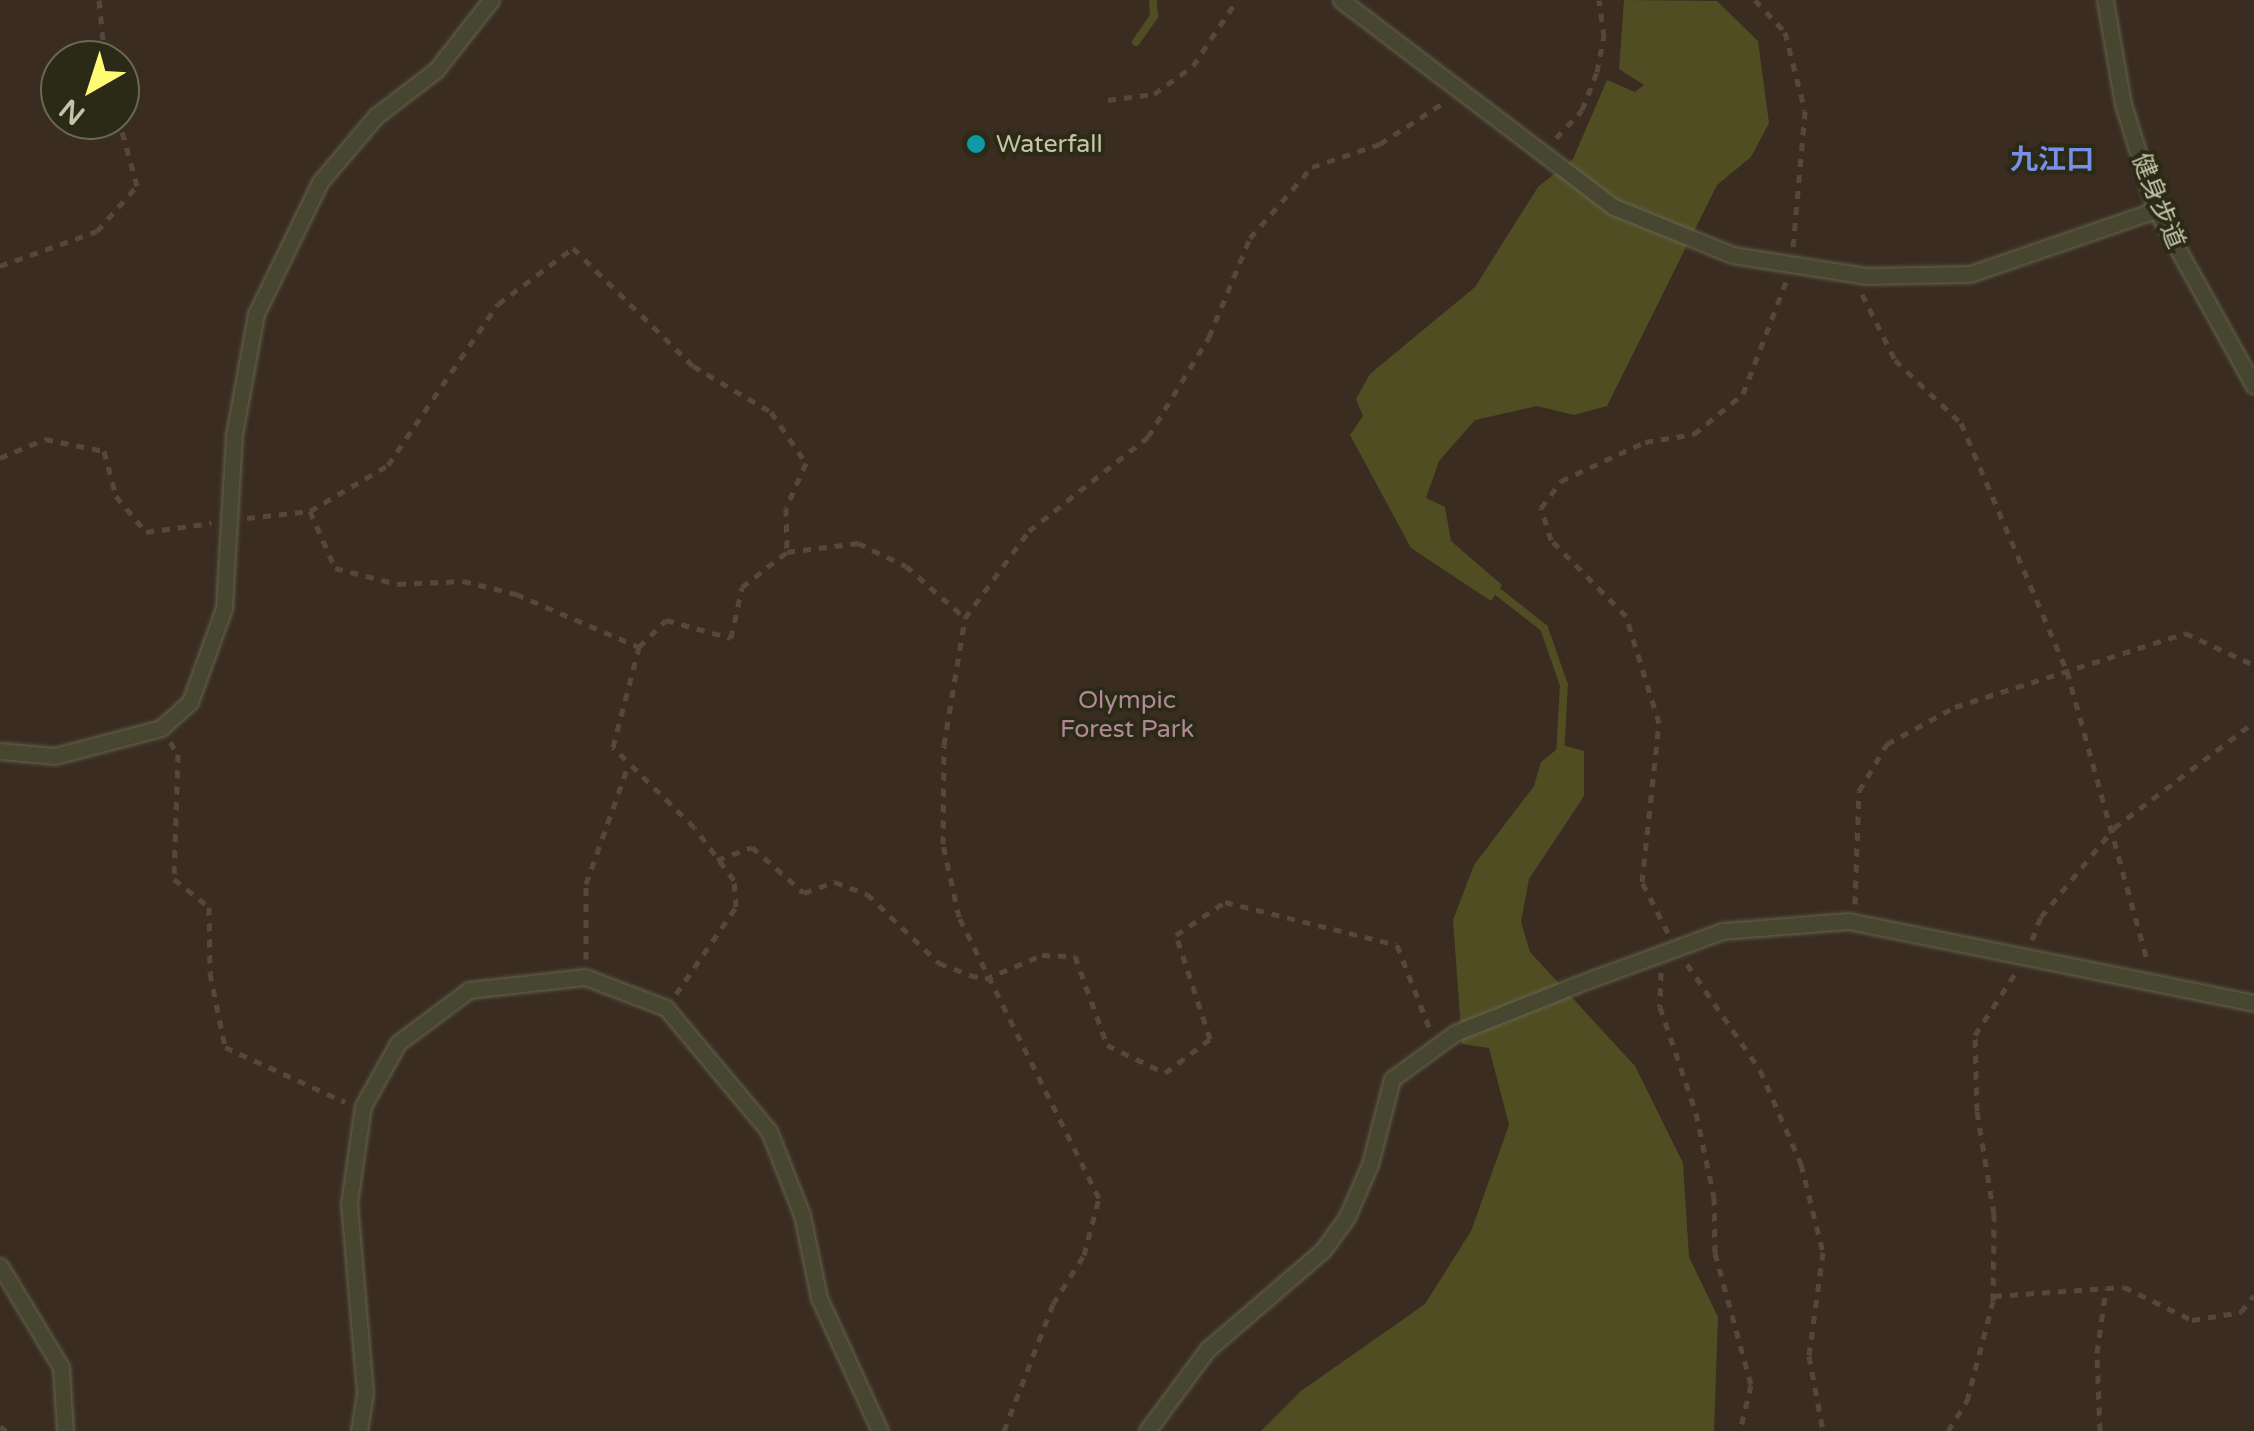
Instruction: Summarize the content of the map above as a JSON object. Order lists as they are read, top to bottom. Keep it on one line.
{"streets":{"street":["健身步道"]},"districts":["九江口"],"parks":["Olympic Forest Park"],"places":["Waterfall"],"north":"bottom left"}
